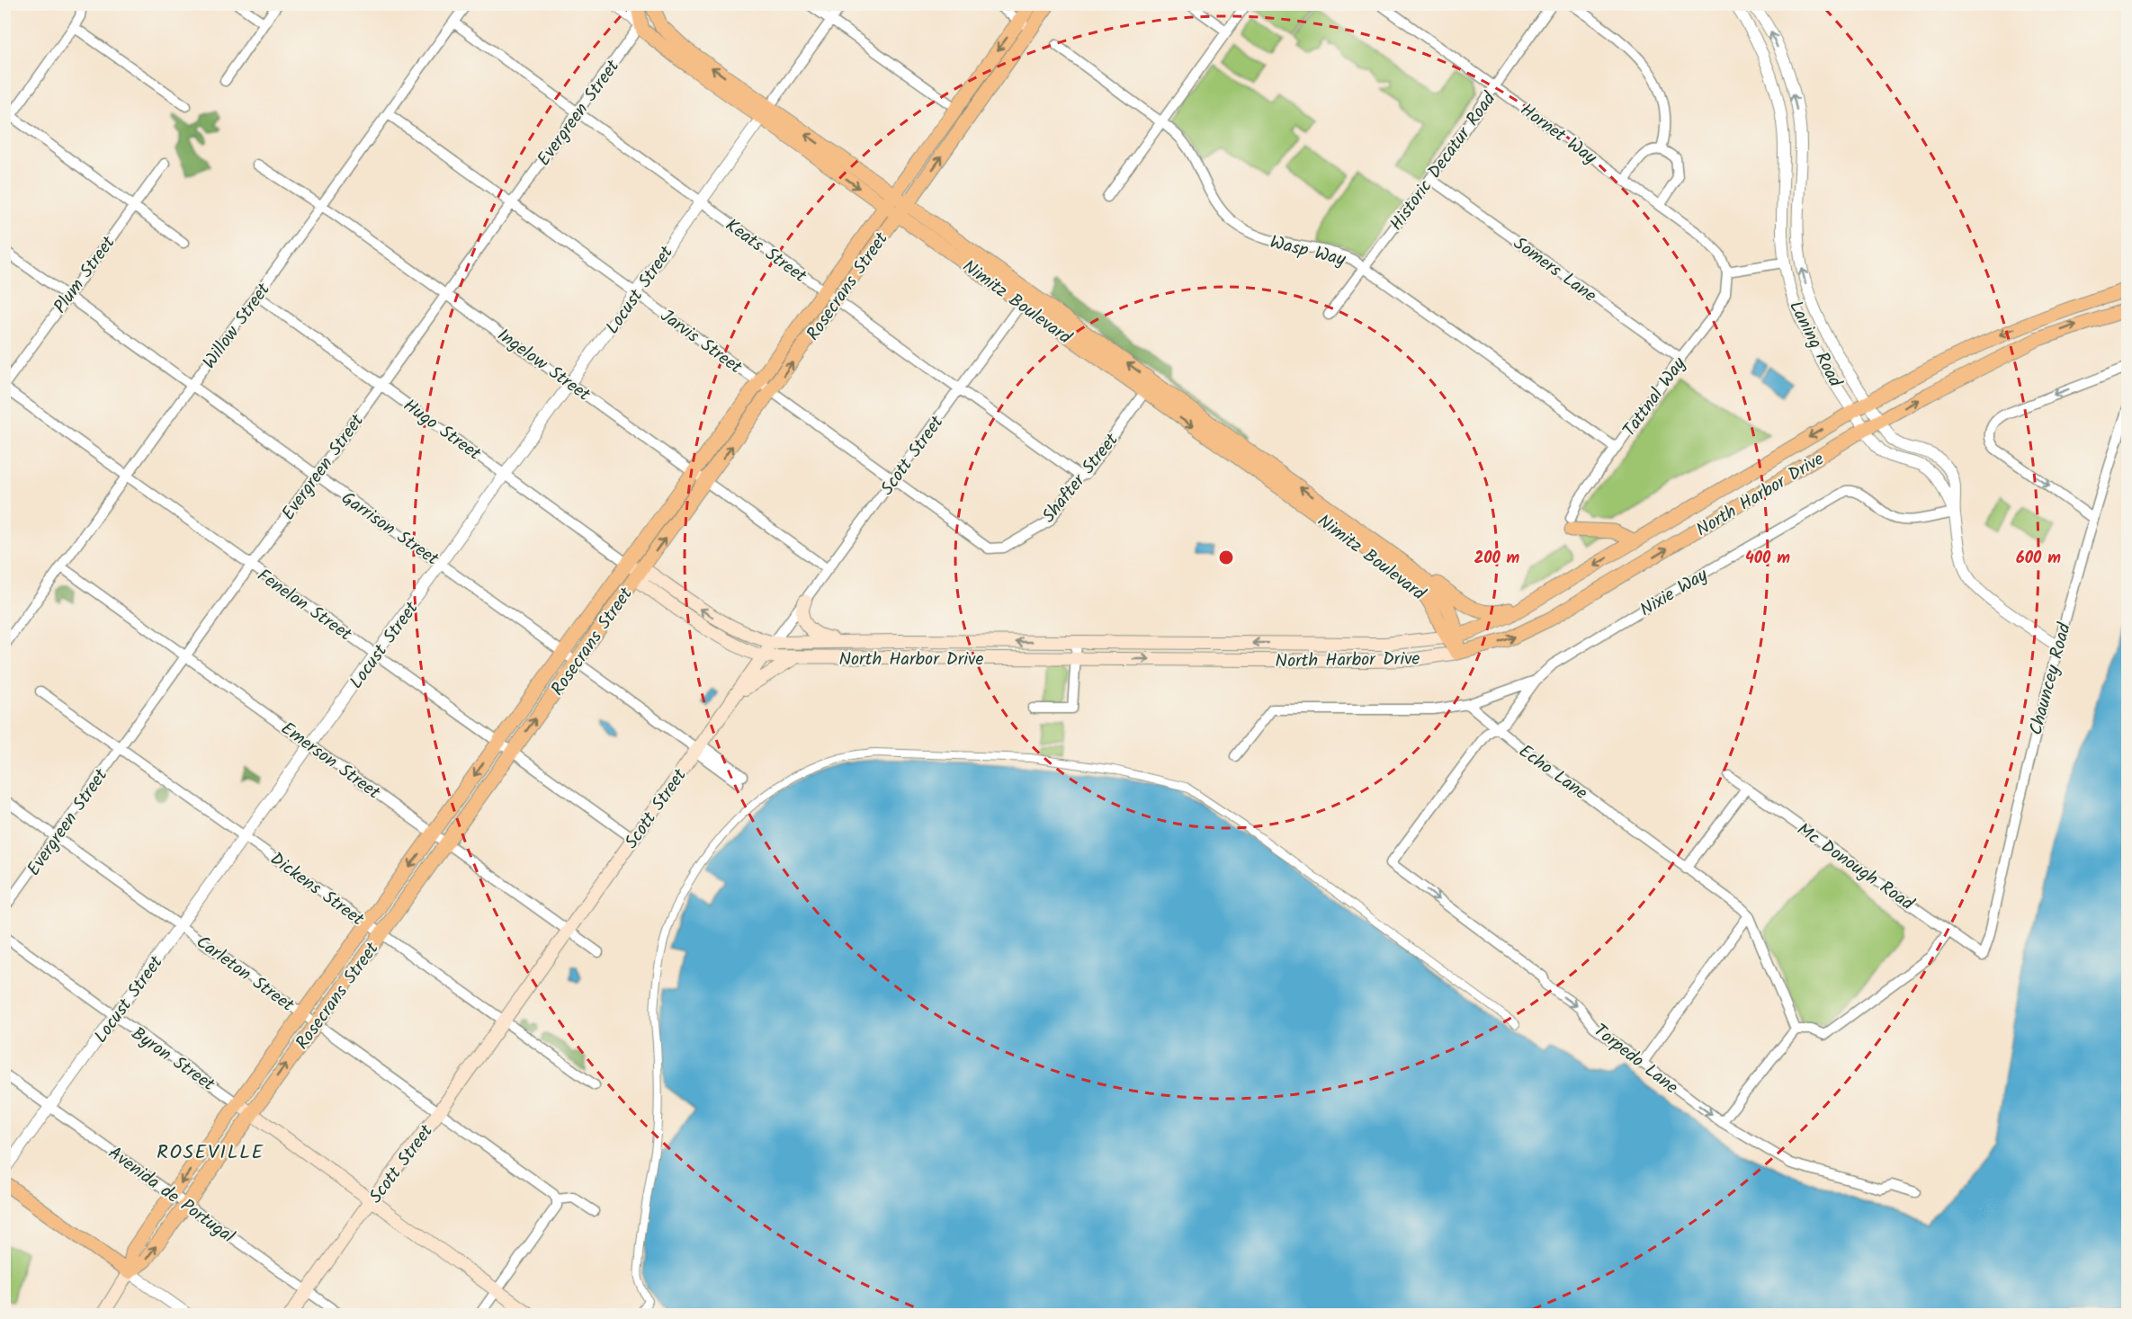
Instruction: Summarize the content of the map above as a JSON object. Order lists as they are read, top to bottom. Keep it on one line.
{"streets":{"main road":["Rosecrans Street","Nimitz Boulevard","Scott Street","North Harbor Drive"],"street":["Evergreen Street","Hornet Way","Historic Decatur Road","Keats Street","Wasp Way","Somers Lane","Plum Street","Locust Street","Willow Street","Jarvis Street","Laning Road","Ingelow Street","Tattnal Way","Hugo Street","Shafter Street","Garrison Street","Nixie Way","Fenelon Street","Chauncey Road","Emerson Street","Echo Lane","Mc Donough Road","Dickens Street","Carleton Street","Byron Street","Torpedo Lane","Avenida de Portugal"]},"crossings":[["Evergreen Street","Keats Street"],["Evergreen Street","Nimitz Boulevard"],["Evergreen Street","Jarvis Street"],["Evergreen Street","Ingelow Street"],["Evergreen Street","Hugo Street"],["Evergreen Street","Garrison Street"],["Evergreen Street","Fenelon Street"],["Evergreen Street","Emerson Street"],["Evergreen Street","Dickens Street"],["Evergreen Street","Carleton Street"],["Hornet Way","Historic Decatur Road"],["Hornet Way","Tattnal Way"],["Historic Decatur Road","Wasp Way"],["Historic Decatur Road","Somers Lane"],["Keats Street","Rosecrans Street"],["Keats Street","Locust Street"],["Keats Street","Willow Street"],["Keats Street","Scott Street"],["Keats Street","Shafter Street"],["Wasp Way","Tattnal Way"],["Somers Lane","Tattnal Way"],["Plum Street","Garrison Street"],["Plum Street","Fenelon Street"],["Rosecrans Street","Nimitz Boulevard"],["Rosecrans Street","Jarvis Street"],["Rosecrans Street","Ingelow Street"],["Rosecrans Street","Hugo Street"],["Rosecrans Street","North Harbor Drive"],["Rosecrans Street","Garrison Street"],["Rosecrans Street","Fenelon Street"],["Rosecrans Street","Emerson Street"],["Rosecrans Street","Dickens Street"],["Rosecrans Street","Carleton Street"],["Rosecrans Street","Byron Street"],["Rosecrans Street","Avenida de Portugal"],["Locust Street","Nimitz Boulevard"],["Locust Street","Jarvis Street"],["Locust Street","Ingelow Street"],["Locust Street","Hugo Street"],["Locust Street","Garrison Street"],["Locust Street","Fenelon Street"],["Locust Street","Emerson Street"],["Locust Street","Dickens Street"],["Locust Street","Carleton Street"],["Locust Street","Byron Street"],["Locust Street","Avenida de Portugal"],["Nimitz Boulevard","Scott Street"],["Nimitz Boulevard","Shafter Street"],["Nimitz Boulevard","North Harbor Drive"],["Willow Street","Jarvis Street"],["Willow Street","Ingelow Street"],["Willow Street","Hugo Street"],["Willow Street","Garrison Street"],["Willow Street","Fenelon Street"],["Willow Street","Emerson Street"],["Jarvis Street","Scott Street"],["Jarvis Street","Shafter Street"],["Laning Road","North Harbor Drive"],["Laning Road","Nixie Way"],["Laning Road","Chauncey Road"],["Ingelow Street","Scott Street"],["Hugo Street","North Harbor Drive"],["Scott Street","North Harbor Drive"],["Scott Street","Garrison Street"],["Scott Street","Fenelon Street"],["Scott Street","Emerson Street"],["Scott Street","Dickens Street"],["Scott Street","Carleton Street"],["Scott Street","Avenida de Portugal"],["Chauncey Road","Mc Donough Road"],["Echo Lane","Torpedo Lane"]],"districts":["ROSEVILLE"],"rings":["200 m","400 m","600 m"]}
